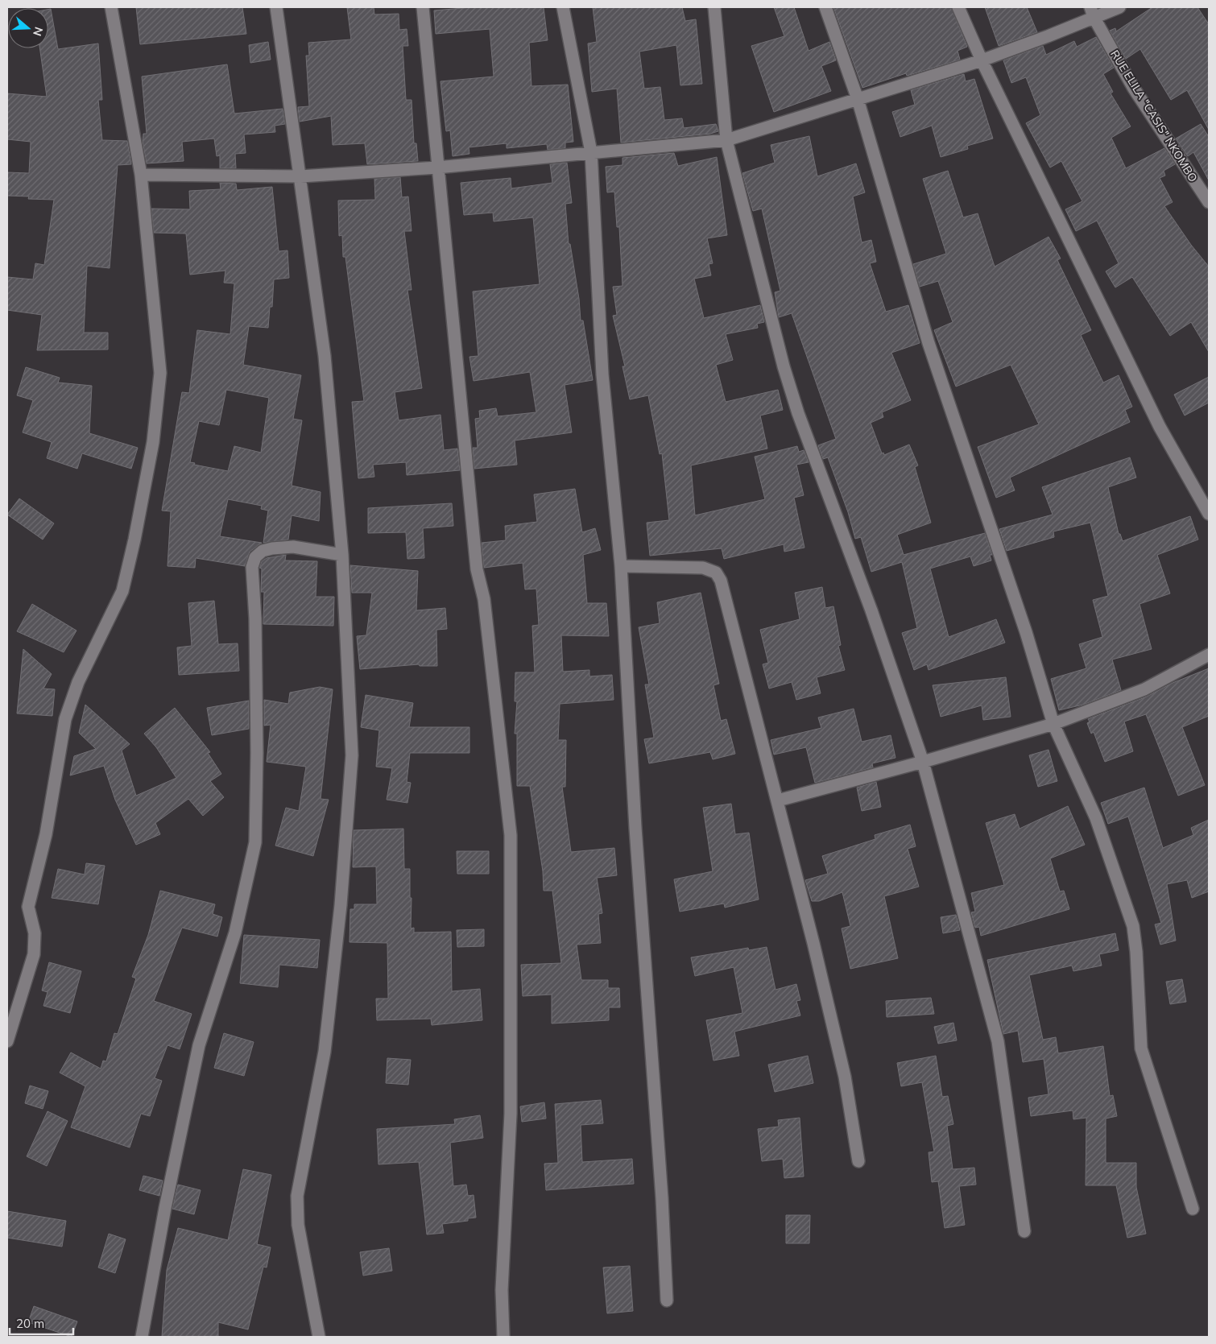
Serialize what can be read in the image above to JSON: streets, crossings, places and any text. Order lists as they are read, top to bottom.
{
  "streets": {
    "street": ["RUE ELILA \"CASIS\" NKOMBO"]
  },
  "scale_bar": "20 m",
  "north": "right"
}
